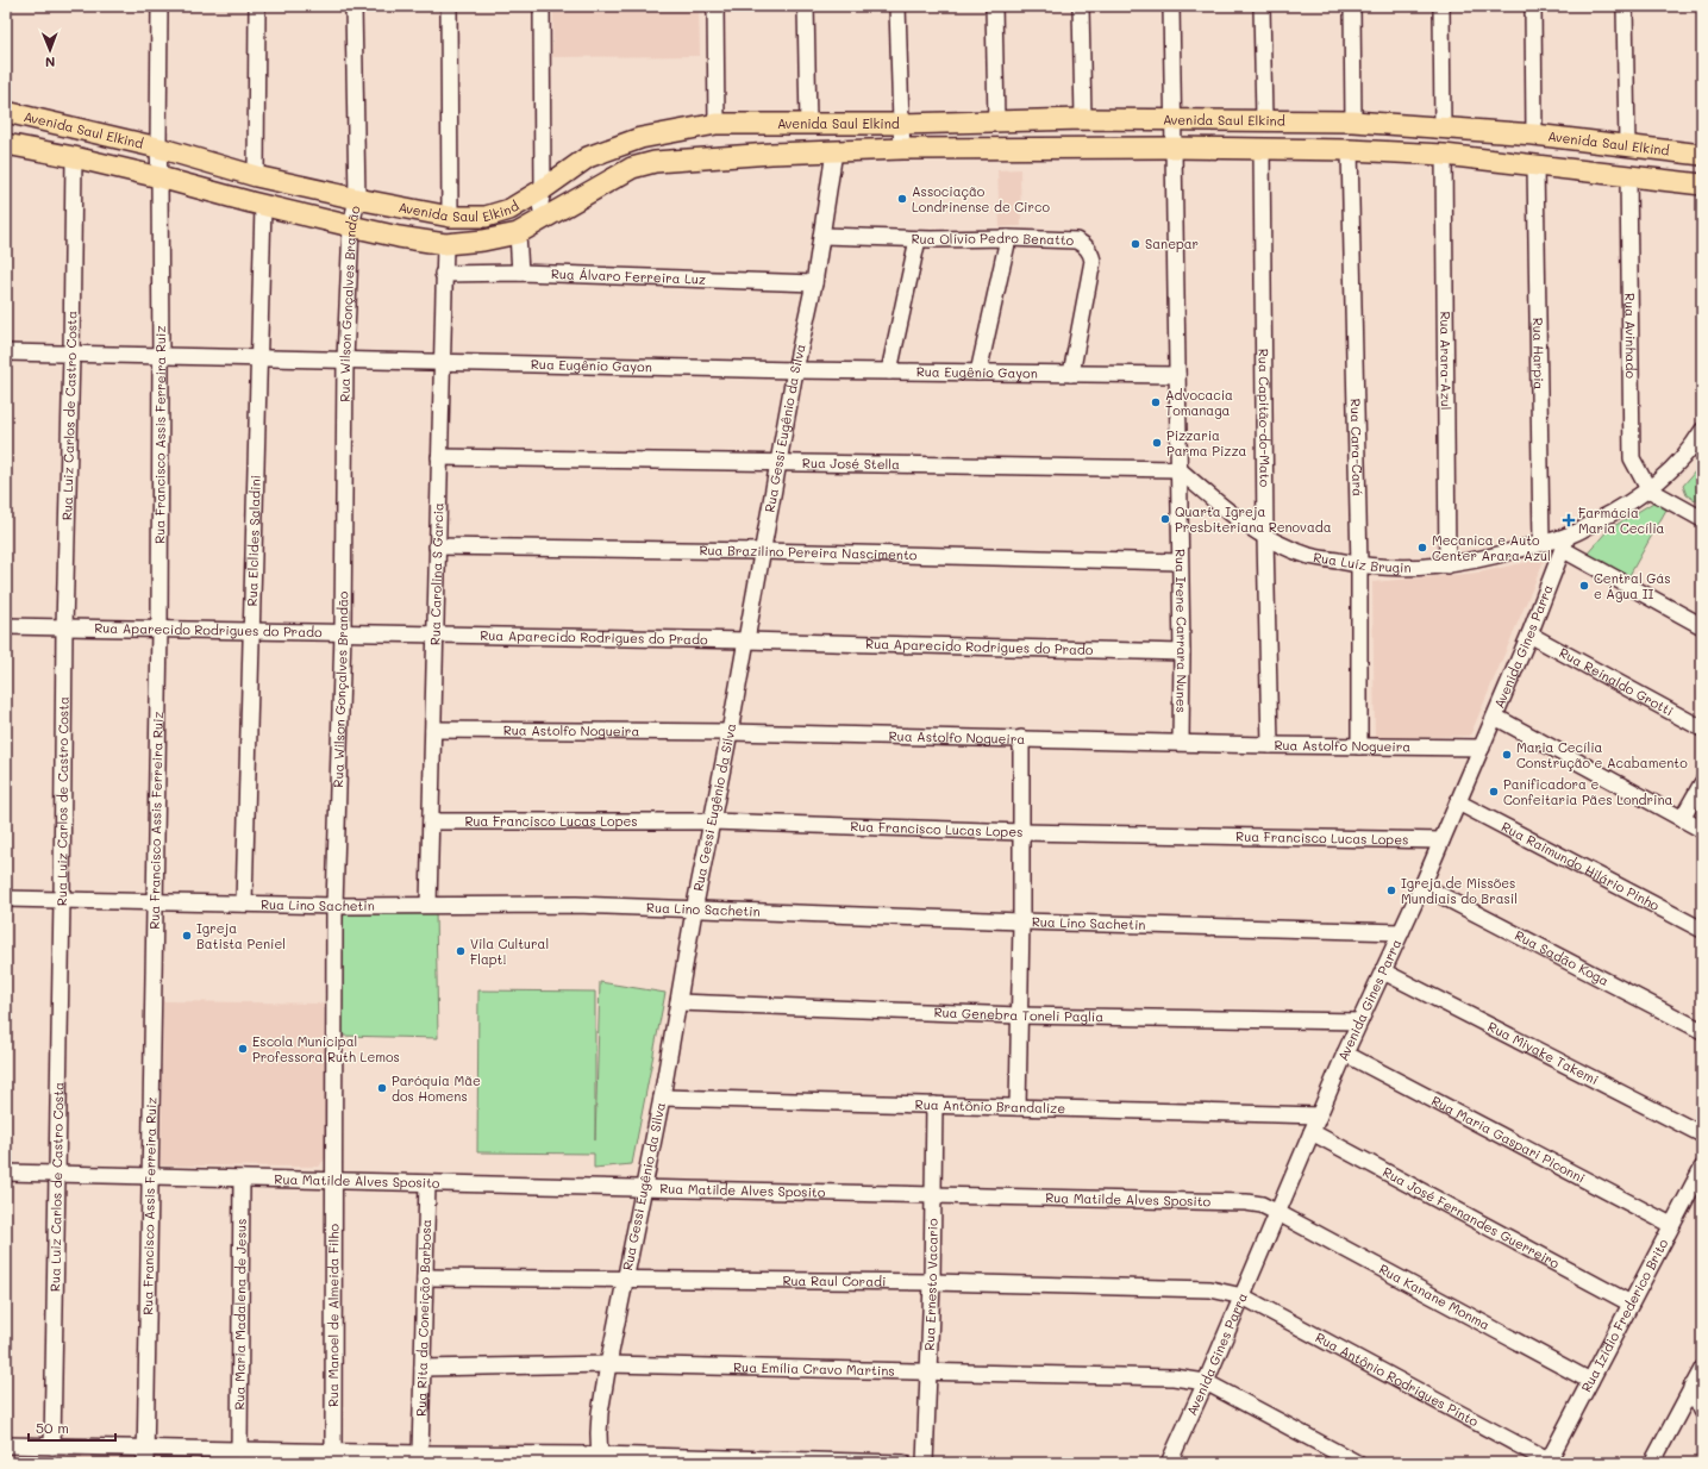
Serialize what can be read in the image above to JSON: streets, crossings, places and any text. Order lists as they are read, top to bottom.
{
  "streets": {
    "main road": ["Avenida Saul Elkind"],
    "street": [
      "Rua Olívio Pedro Benatto",
      "Rua Álvaro Ferreira Luz",
      "Rua Wilson Gonçalves Brandão",
      "Rua Avinhado",
      "Rua Harpia",
      "Rua Arara-Azul",
      "Rua Eugênio Gayon",
      "Rua Luiz Carlos de Castro Costa",
      "Rua Capitão-do-Mato",
      "Rua Gessi Eugênio da Silva",
      "Rua Francisco Assis Ferreira Ruiz",
      "Rua Cara-Cará",
      "Rua José Stella",
      "Rua Elclides Saladini",
      "Rua Brazilino Pereira Nascimento",
      "Rua Luíz Brugin",
      "Rua Carolina S Garcia",
      "Rua Aparecido Rodrigues do Prado",
      "Rua Irene Carrara Nunes",
      "Avenida Gines Parra",
      "Rua Reinaldo Grotti",
      "Rua Astolfo Nogueira",
      "Rua Francisco Lucas Lopes",
      "Rua Raimundo Hilário Pinho",
      "Rua Lino Sachetin",
      "Rua Sadão Koga",
      "Rua Genebra Toneli Paglia",
      "Rua Miyake Takemi",
      "Rua Antônio Brandalize",
      "Rua Maria Gaspari Piconni",
      "Rua Matilde Alves Sposito",
      "Rua José Fernandes Guerreiro",
      "Rua Raul Coradi",
      "Rua Ernesto Vacario",
      "Rua Kanane Monma",
      "Rua Maria Madalena de Jesus",
      "Rua Manoel de Almeida Filho",
      "Rua Izidio Frederico Brito",
      "Rua Rita da Coneição Barbosa",
      "Rua Emília Cravo Martins",
      "Rua Antônio Rodrigues Pinto"
    ]
  },
  "crossings": [
    ["Avenida Saul Elkind", "Rua Wilson Gonçalves Brandão"],
    ["Avenida Saul Elkind", "Rua Avinhado"],
    ["Avenida Saul Elkind", "Rua Harpia"],
    ["Avenida Saul Elkind", "Rua Arara-Azul"],
    ["Avenida Saul Elkind", "Rua Luiz Carlos de Castro Costa"],
    ["Avenida Saul Elkind", "Rua Capitão-do-Mato"],
    ["Avenida Saul Elkind", "Rua Gessi Eugênio da Silva"],
    ["Avenida Saul Elkind", "Rua Francisco Assis Ferreira Ruiz"],
    ["Avenida Saul Elkind", "Rua Cara-Cará"],
    ["Avenida Saul Elkind", "Rua Elclides Saladini"],
    ["Avenida Saul Elkind", "Rua Carolina S Garcia"],
    ["Avenida Saul Elkind", "Rua Irene Carrara Nunes"],
    ["Rua Olívio Pedro Benatto", "Rua Eugênio Gayon"],
    ["Rua Olívio Pedro Benatto", "Rua Gessi Eugênio da Silva"],
    ["Rua Álvaro Ferreira Luz", "Rua Gessi Eugênio da Silva"],
    ["Rua Álvaro Ferreira Luz", "Rua Carolina S Garcia"],
    ["Rua Wilson Gonçalves Brandão", "Rua Eugênio Gayon"],
    ["Rua Wilson Gonçalves Brandão", "Rua Aparecido Rodrigues do Prado"],
    ["Rua Wilson Gonçalves Brandão", "Rua Lino Sachetin"],
    ["Rua Wilson Gonçalves Brandão", "Rua Matilde Alves Sposito"],
    ["Rua Wilson Gonçalves Brandão", "Rua Manoel de Almeida Filho"],
    ["Rua Avinhado", "Rua Luíz Brugin"],
    ["Rua Harpia", "Rua Luíz Brugin"],
    ["Rua Arara-Azul", "Rua Luíz Brugin"],
    ["Rua Eugênio Gayon", "Rua Luiz Carlos de Castro Costa"],
    ["Rua Eugênio Gayon", "Rua Gessi Eugênio da Silva"],
    ["Rua Eugênio Gayon", "Rua Francisco Assis Ferreira Ruiz"],
    ["Rua Eugênio Gayon", "Rua Elclides Saladini"],
    ["Rua Eugênio Gayon", "Rua Carolina S Garcia"],
    ["Rua Eugênio Gayon", "Rua Irene Carrara Nunes"],
    ["Rua Luiz Carlos de Castro Costa", "Rua Aparecido Rodrigues do Prado"],
    ["Rua Luiz Carlos de Castro Costa", "Rua Lino Sachetin"],
    ["Rua Luiz Carlos de Castro Costa", "Rua Matilde Alves Sposito"],
    ["Rua Capitão-do-Mato", "Rua Luíz Brugin"],
    ["Rua Capitão-do-Mato", "Rua Astolfo Nogueira"],
    ["Rua Gessi Eugênio da Silva", "Rua José Stella"],
    ["Rua Gessi Eugênio da Silva", "Rua Brazilino Pereira Nascimento"],
    ["Rua Gessi Eugênio da Silva", "Rua Aparecido Rodrigues do Prado"],
    ["Rua Gessi Eugênio da Silva", "Rua Astolfo Nogueira"],
    ["Rua Gessi Eugênio da Silva", "Rua Francisco Lucas Lopes"],
    ["Rua Gessi Eugênio da Silva", "Rua Lino Sachetin"],
    ["Rua Gessi Eugênio da Silva", "Rua Genebra Toneli Paglia"],
    ["Rua Gessi Eugênio da Silva", "Rua Antônio Brandalize"],
    ["Rua Gessi Eugênio da Silva", "Rua Matilde Alves Sposito"],
    ["Rua Gessi Eugênio da Silva", "Rua Raul Coradi"],
    ["Rua Gessi Eugênio da Silva", "Rua Emília Cravo Martins"],
    ["Rua Francisco Assis Ferreira Ruiz", "Rua Aparecido Rodrigues do Prado"],
    ["Rua Francisco Assis Ferreira Ruiz", "Rua Lino Sachetin"],
    ["Rua Francisco Assis Ferreira Ruiz", "Rua Matilde Alves Sposito"],
    ["Rua Cara-Cará", "Rua Luíz Brugin"],
    ["Rua Cara-Cará", "Rua Astolfo Nogueira"],
    ["Rua José Stella", "Rua Luíz Brugin"],
    ["Rua José Stella", "Rua Carolina S Garcia"],
    ["Rua José Stella", "Rua Irene Carrara Nunes"],
    ["Rua Elclides Saladini", "Rua Aparecido Rodrigues do Prado"],
    ["Rua Elclides Saladini", "Rua Lino Sachetin"],
    ["Rua Brazilino Pereira Nascimento", "Rua Carolina S Garcia"],
    ["Rua Brazilino Pereira Nascimento", "Rua Irene Carrara Nunes"],
    ["Rua Luíz Brugin", "Rua Irene Carrara Nunes"],
    ["Rua Luíz Brugin", "Avenida Gines Parra"],
    ["Rua Carolina S Garcia", "Rua Aparecido Rodrigues do Prado"],
    ["Rua Carolina S Garcia", "Rua Astolfo Nogueira"],
    ["Rua Carolina S Garcia", "Rua Francisco Lucas Lopes"],
    ["Rua Carolina S Garcia", "Rua Lino Sachetin"],
    ["Rua Aparecido Rodrigues do Prado", "Rua Irene Carrara Nunes"],
    ["Rua Irene Carrara Nunes", "Rua Astolfo Nogueira"],
    ["Avenida Gines Parra", "Rua Reinaldo Grotti"],
    ["Avenida Gines Parra", "Rua Astolfo Nogueira"],
    ["Avenida Gines Parra", "Rua Francisco Lucas Lopes"],
    ["Avenida Gines Parra", "Rua Raimundo Hilário Pinho"],
    ["Avenida Gines Parra", "Rua Lino Sachetin"],
    ["Avenida Gines Parra", "Rua Sadão Koga"],
    ["Avenida Gines Parra", "Rua Genebra Toneli Paglia"],
    ["Avenida Gines Parra", "Rua Miyake Takemi"],
    ["Avenida Gines Parra", "Rua Antônio Brandalize"],
    ["Avenida Gines Parra", "Rua Maria Gaspari Piconni"],
    ["Avenida Gines Parra", "Rua Matilde Alves Sposito"],
    ["Avenida Gines Parra", "Rua José Fernandes Guerreiro"],
    ["Avenida Gines Parra", "Rua Raul Coradi"],
    ["Avenida Gines Parra", "Rua Kanane Monma"],
    ["Avenida Gines Parra", "Rua Emília Cravo Martins"],
    ["Avenida Gines Parra", "Rua Antônio Rodrigues Pinto"],
    ["Rua Antônio Brandalize", "Rua Ernesto Vacario"],
    ["Rua Maria Gaspari Piconni", "Rua Izidio Frederico Brito"],
    ["Rua Matilde Alves Sposito", "Rua Ernesto Vacario"],
    ["Rua Matilde Alves Sposito", "Rua Kanane Monma"],
    ["Rua Matilde Alves Sposito", "Rua Maria Madalena de Jesus"],
    ["Rua Matilde Alves Sposito", "Rua Manoel de Almeida Filho"],
    ["Rua Matilde Alves Sposito", "Rua Rita da Coneição Barbosa"],
    ["Rua José Fernandes Guerreiro", "Rua Izidio Frederico Brito"],
    ["Rua Raul Coradi", "Rua Ernesto Vacario"],
    ["Rua Raul Coradi", "Rua Rita da Coneição Barbosa"],
    ["Rua Raul Coradi", "Rua Antônio Rodrigues Pinto"],
    ["Rua Ernesto Vacario", "Rua Emília Cravo Martins"],
    ["Rua Kanane Monma", "Rua Izidio Frederico Brito"],
    ["Rua Izidio Frederico Brito", "Rua Antônio Rodrigues Pinto"],
    ["Rua Rita da Coneição Barbosa", "Rua Emília Cravo Martins"]
  ],
  "places": {
    "other": [
      "Associação Londrinense de Circo",
      "Sanepar",
      "Advocacia Tomanaga",
      "Pizzaria Parma Pizza",
      "Quarta Igreja Presbiteriana Renovada",
      "Mecanica e Auto Center Arara Azul",
      "Central Gás e Água II",
      "Maria Cecília Construção e Acabamento",
      "Panificadora e Confeitaria Pães Londrina",
      "Igreja de Missões Mundiais do Brasil",
      "Igreja Batista Peniel",
      "Vila Cultural Flapt!",
      "Escola Municipal Professora Ruth Lemos",
      "Paróquia Mãe dos Homens"
    ],
    "health": ["Farmácia Maria Cecília"]
  },
  "scale_bar": "50 m",
  "north": "bottom"
}
